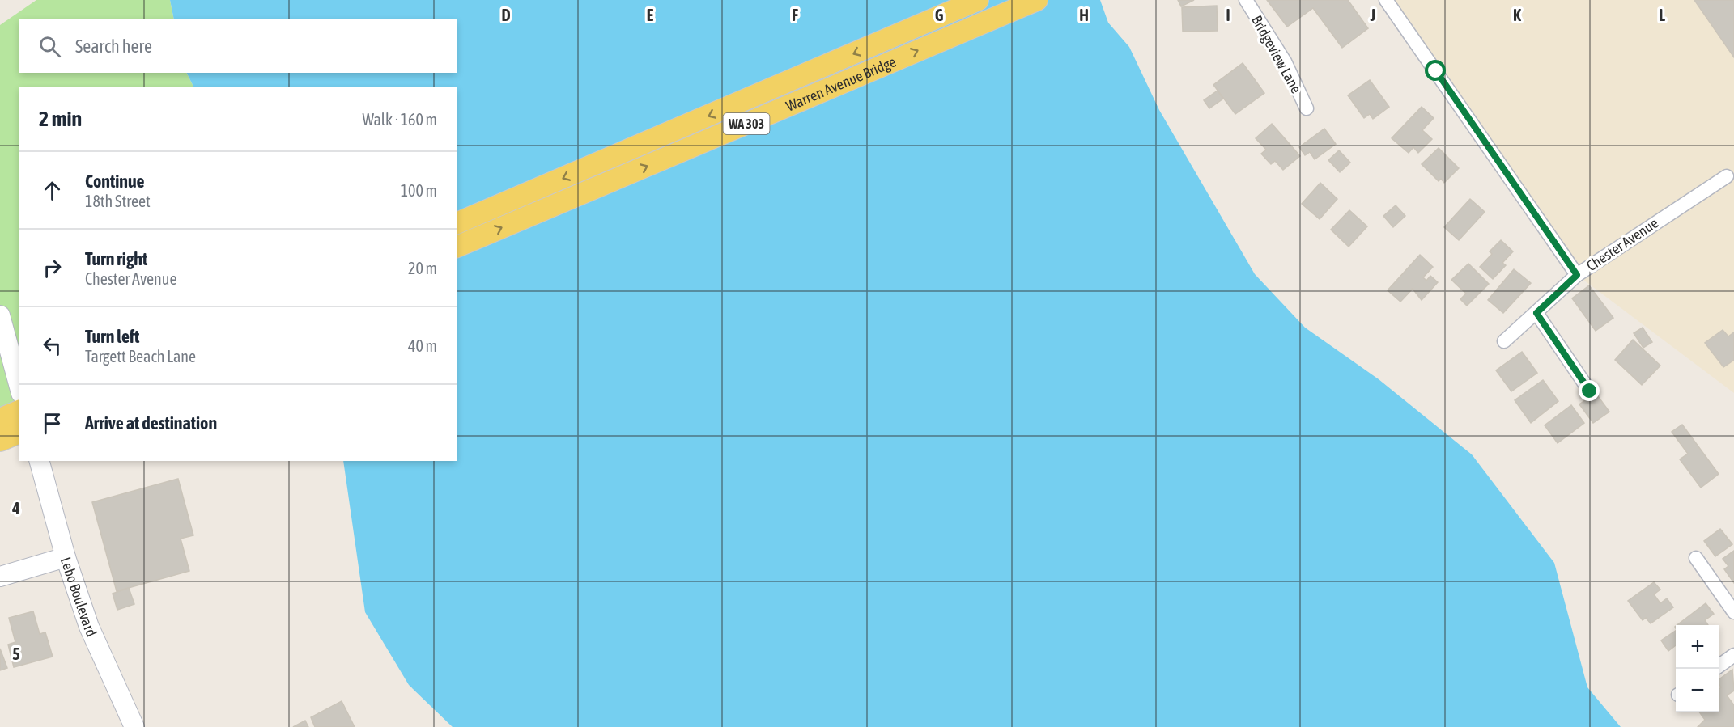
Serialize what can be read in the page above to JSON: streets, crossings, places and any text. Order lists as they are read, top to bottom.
{
  "streets": {
    "main road": ["Warren Avenue Bridge", "WA 303", "Lebo Boulevard"],
    "street": ["Bridgeview Lane", "Chester Avenue"]
  },
  "page": {
    "search": "Search here",
    "heading": ["2 min", "Walk · 160 m"],
    "list": [
      ["Continue", "18th Street", "100 m"],
      ["Turn right", "Chester Avenue", "20 m"],
      ["Turn left", "Targett Beach Lane", "40 m"],
      "Arrive at destination"
    ],
    "map_buttons": ["+", "−"]
  },
  "grid": {
    "columns": [
      "D",
      "E",
      "F",
      "G",
      "H",
      "I",
      "J",
      "K",
      "L"
    ],
    "rows": ["4", "5"]
  }
}
